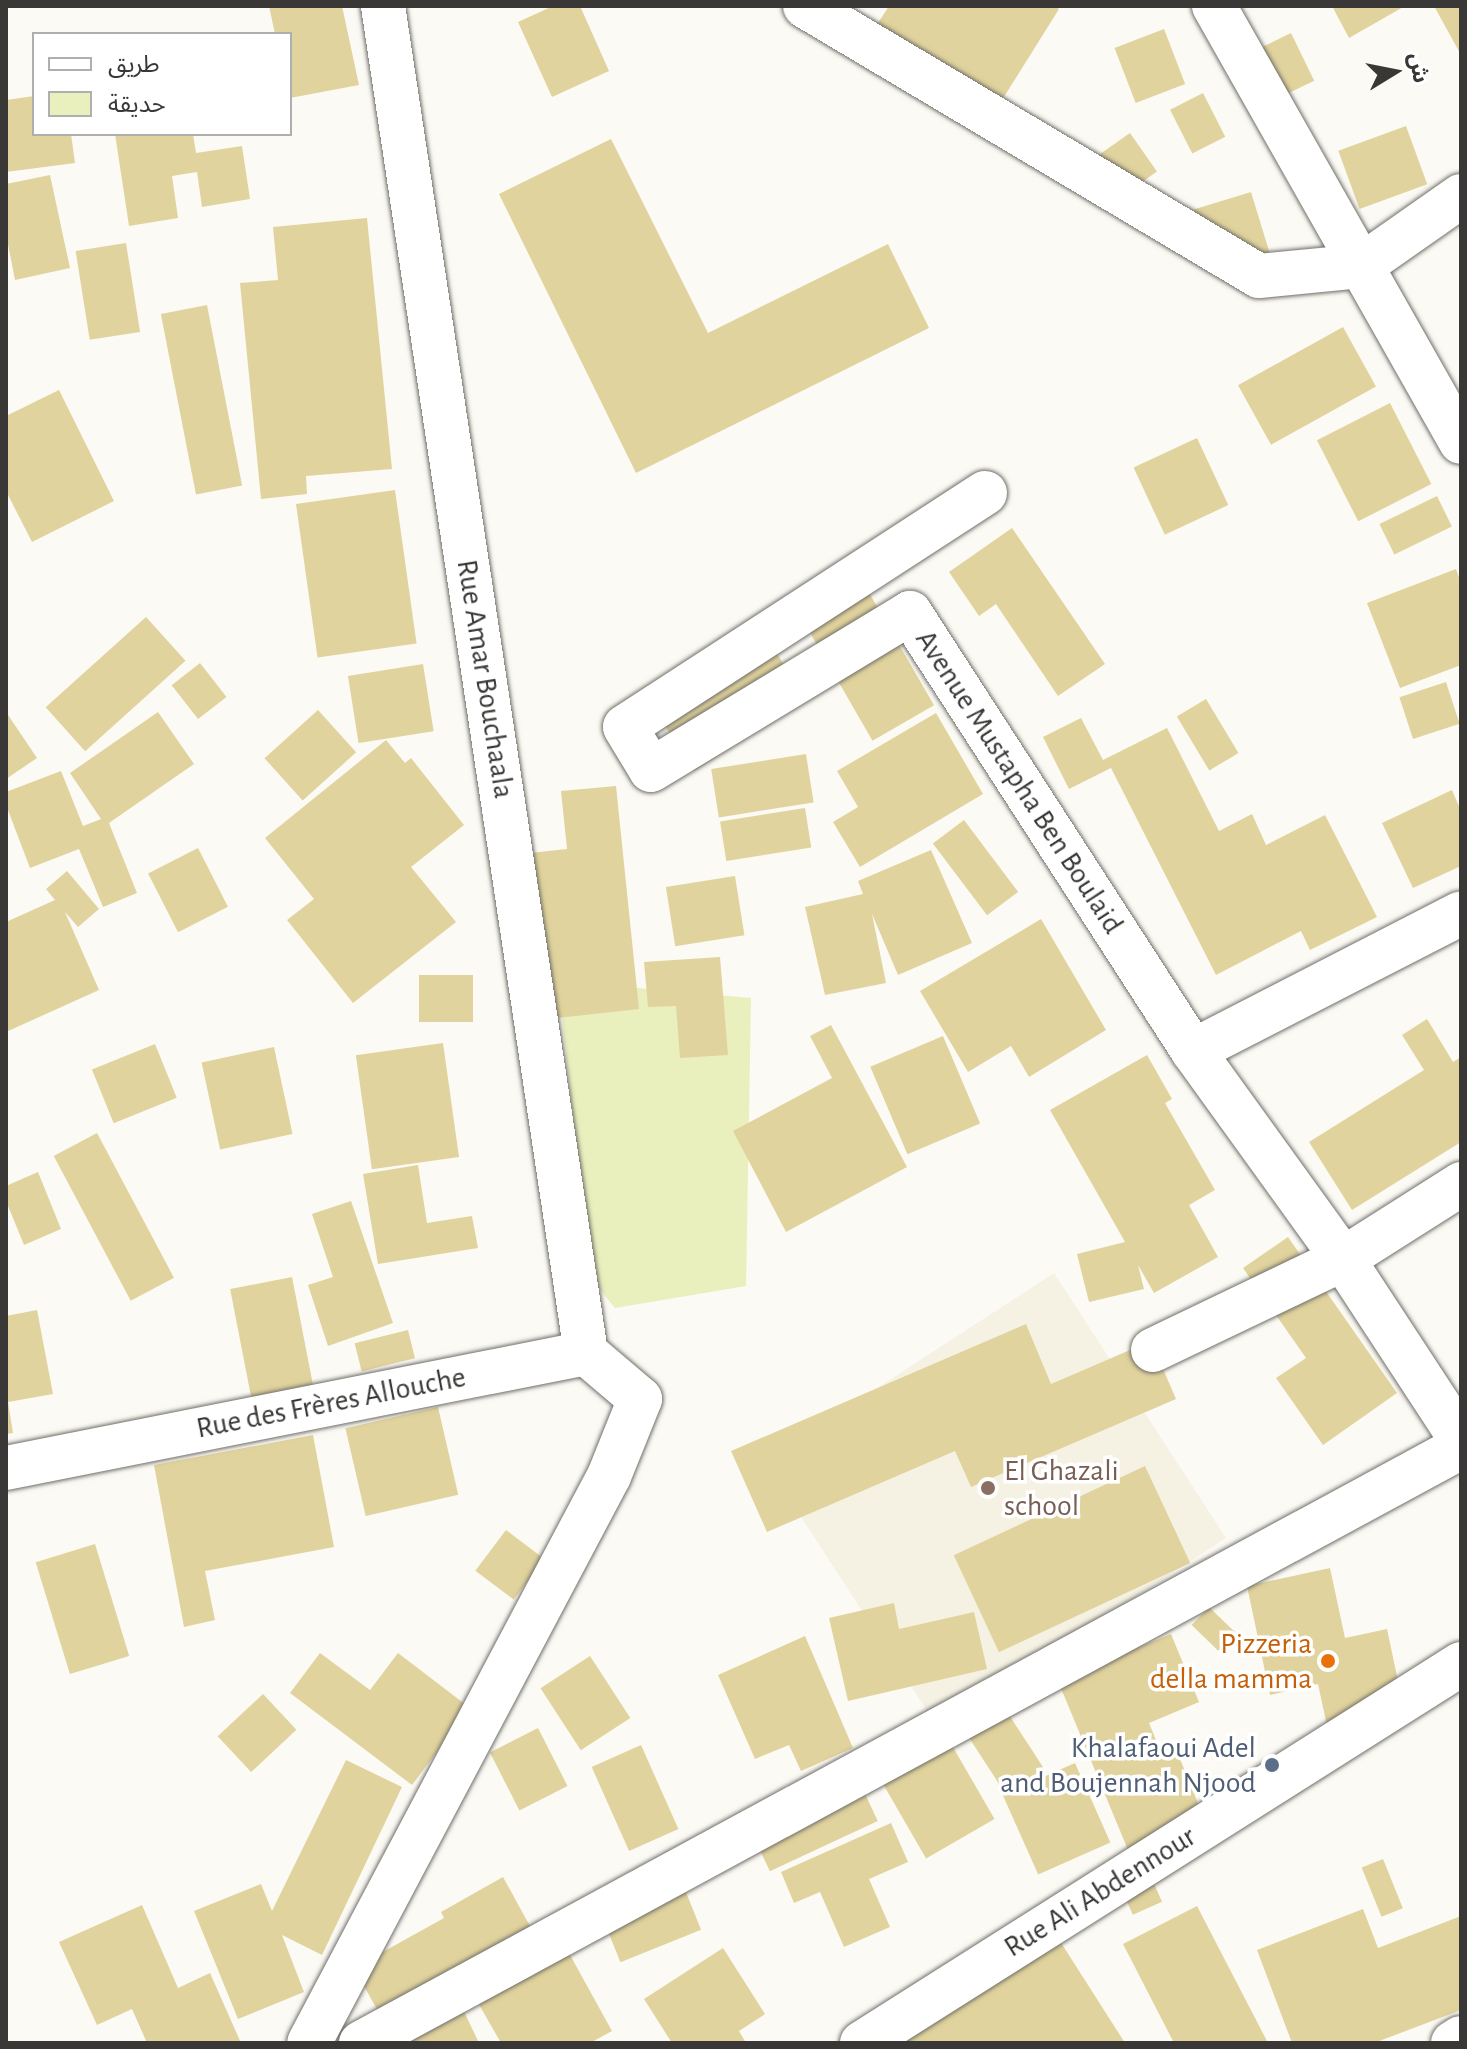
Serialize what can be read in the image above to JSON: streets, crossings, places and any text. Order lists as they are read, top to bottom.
{
  "streets": {
    "street": [
      "Rue Amar Bouchaala",
      "Avenue Mustapha Ben Boulaid",
      "Rue des Frères Allouche",
      "Rue Ali Abdennour"
    ]
  },
  "crossings": [
    ["Rue Amar Bouchaala", "Rue des Frères Allouche"]
  ],
  "places": ["El Ghazali school", "Pizzeria della mamma", "Khalafaoui Adel and Boujennah Njood"],
  "legend": ["طريق", "حديقة"],
  "north": "right"
}
